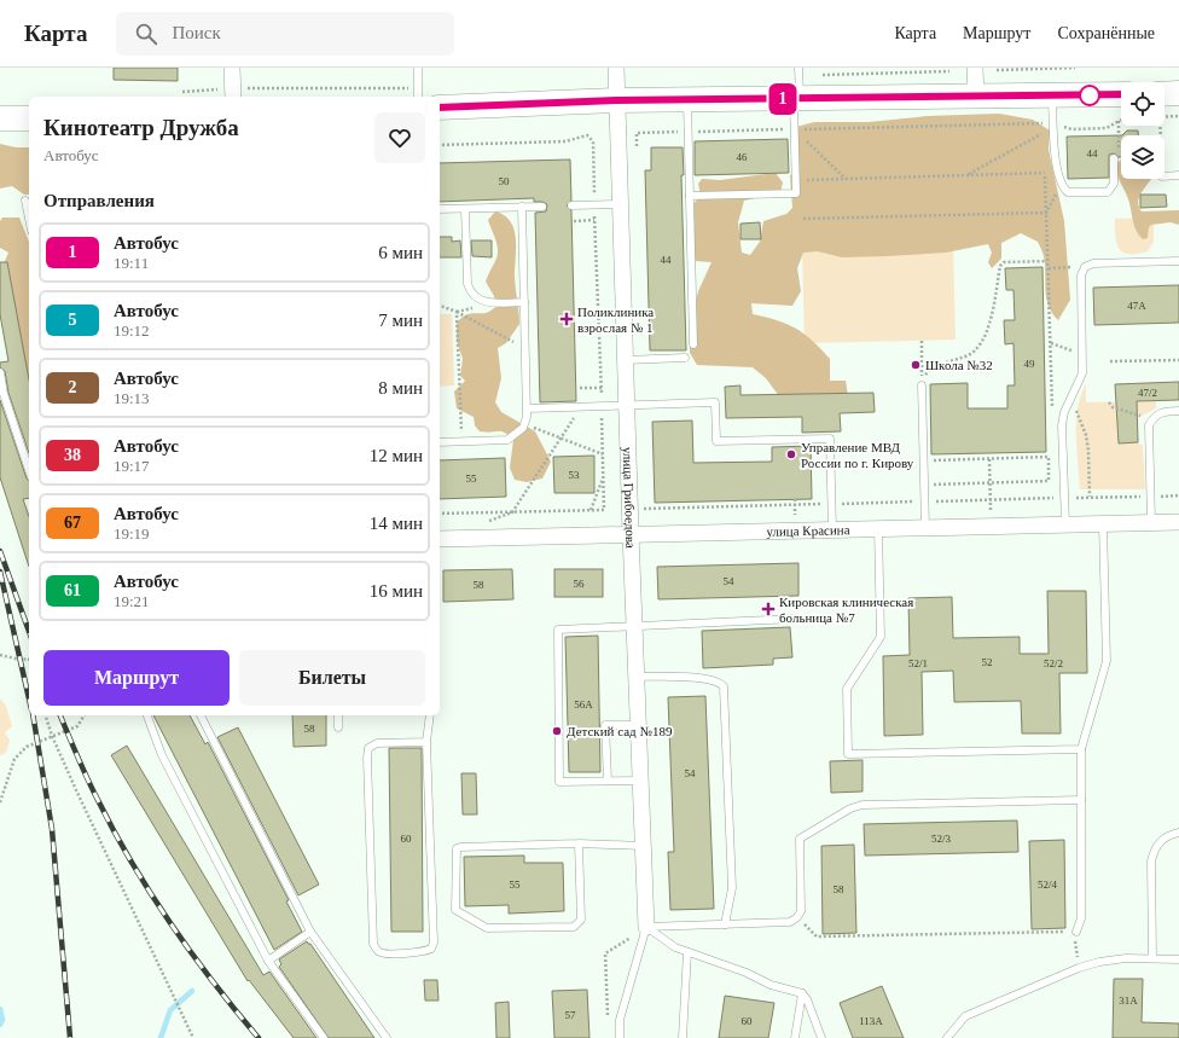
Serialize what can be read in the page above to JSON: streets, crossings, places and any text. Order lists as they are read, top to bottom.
{
  "streets": {
    "street": ["улица Грибоедова", "улица Красина"]
  },
  "crossings": [
    ["улица Грибоедова", "улица Красина"]
  ],
  "places": {
    "health": ["Поликлиника взрослая № 1", "Кировская клиническая больница №7"],
    "other": ["Школа №32", "Управление МВД России по г. Кирову", "Детский сад №189"]
  },
  "lines": ["bus line 1"],
  "house_numbers": [
    "44",
    "46",
    "50",
    "44",
    "47А",
    "49",
    "47/2",
    "53",
    "55",
    "54",
    "56",
    "58",
    "52",
    "52/1",
    "52/2",
    "56А",
    "58",
    "54",
    "60",
    "52/3",
    "55",
    "52/4",
    "58",
    "31А",
    "57",
    "60",
    "113А"
  ],
  "page": {
    "header": "Карта",
    "search": "Поиск",
    "nav": ["Карта", "Маршрут", "Сохранённые"],
    "on_map": "1",
    "heading": [
      ["Кинотеатр Дружба", "Автобус"],
      "Отправления"
    ],
    "list": [
      {
        "mark": "1",
        "name": "Автобус",
        "note": "19:11",
        "value": "6 мин"
      },
      {
        "mark": "5",
        "name": "Автобус",
        "note": "19:12",
        "value": "7 мин"
      },
      {
        "mark": "2",
        "name": "Автобус",
        "note": "19:13",
        "value": "8 мин"
      },
      {
        "mark": "38",
        "name": "Автобус",
        "note": "19:17",
        "value": "12 мин"
      },
      {
        "mark": "67",
        "name": "Автобус",
        "note": "19:19",
        "value": "14 мин"
      },
      {
        "mark": "61",
        "name": "Автобус",
        "note": "19:21",
        "value": "16 мин"
      }
    ],
    "buttons": ["Маршрут", "Билеты"]
  }
}
